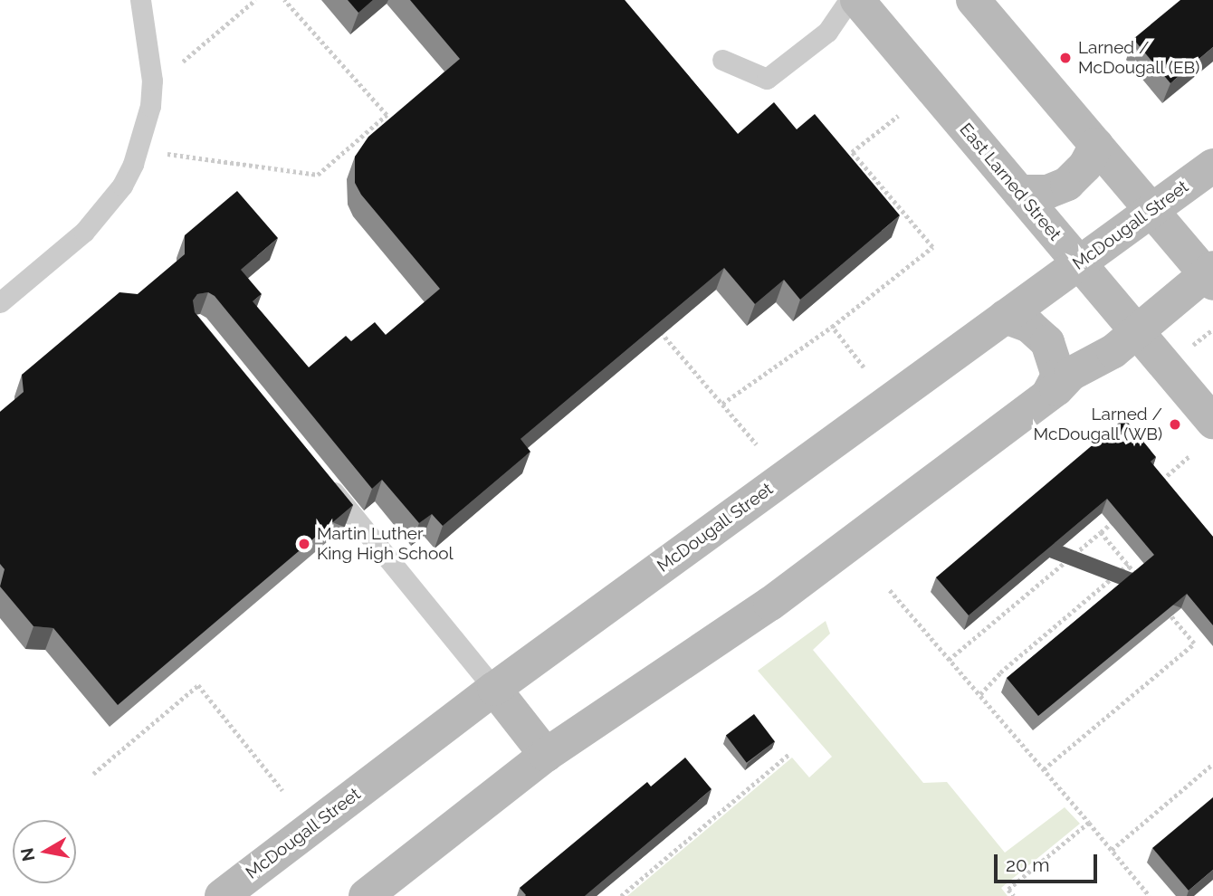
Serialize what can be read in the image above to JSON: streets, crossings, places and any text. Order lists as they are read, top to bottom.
{
  "streets": {
    "street": ["East Larned Street", "McDougall Street"]
  },
  "crossings": [
    ["East Larned Street", "McDougall Street"]
  ],
  "places": ["Larned / McDougall (EB)", "Larned / McDougall (WB)", "Martin Luther King High School"],
  "scale_bar": "20 m",
  "north": "left"
}
